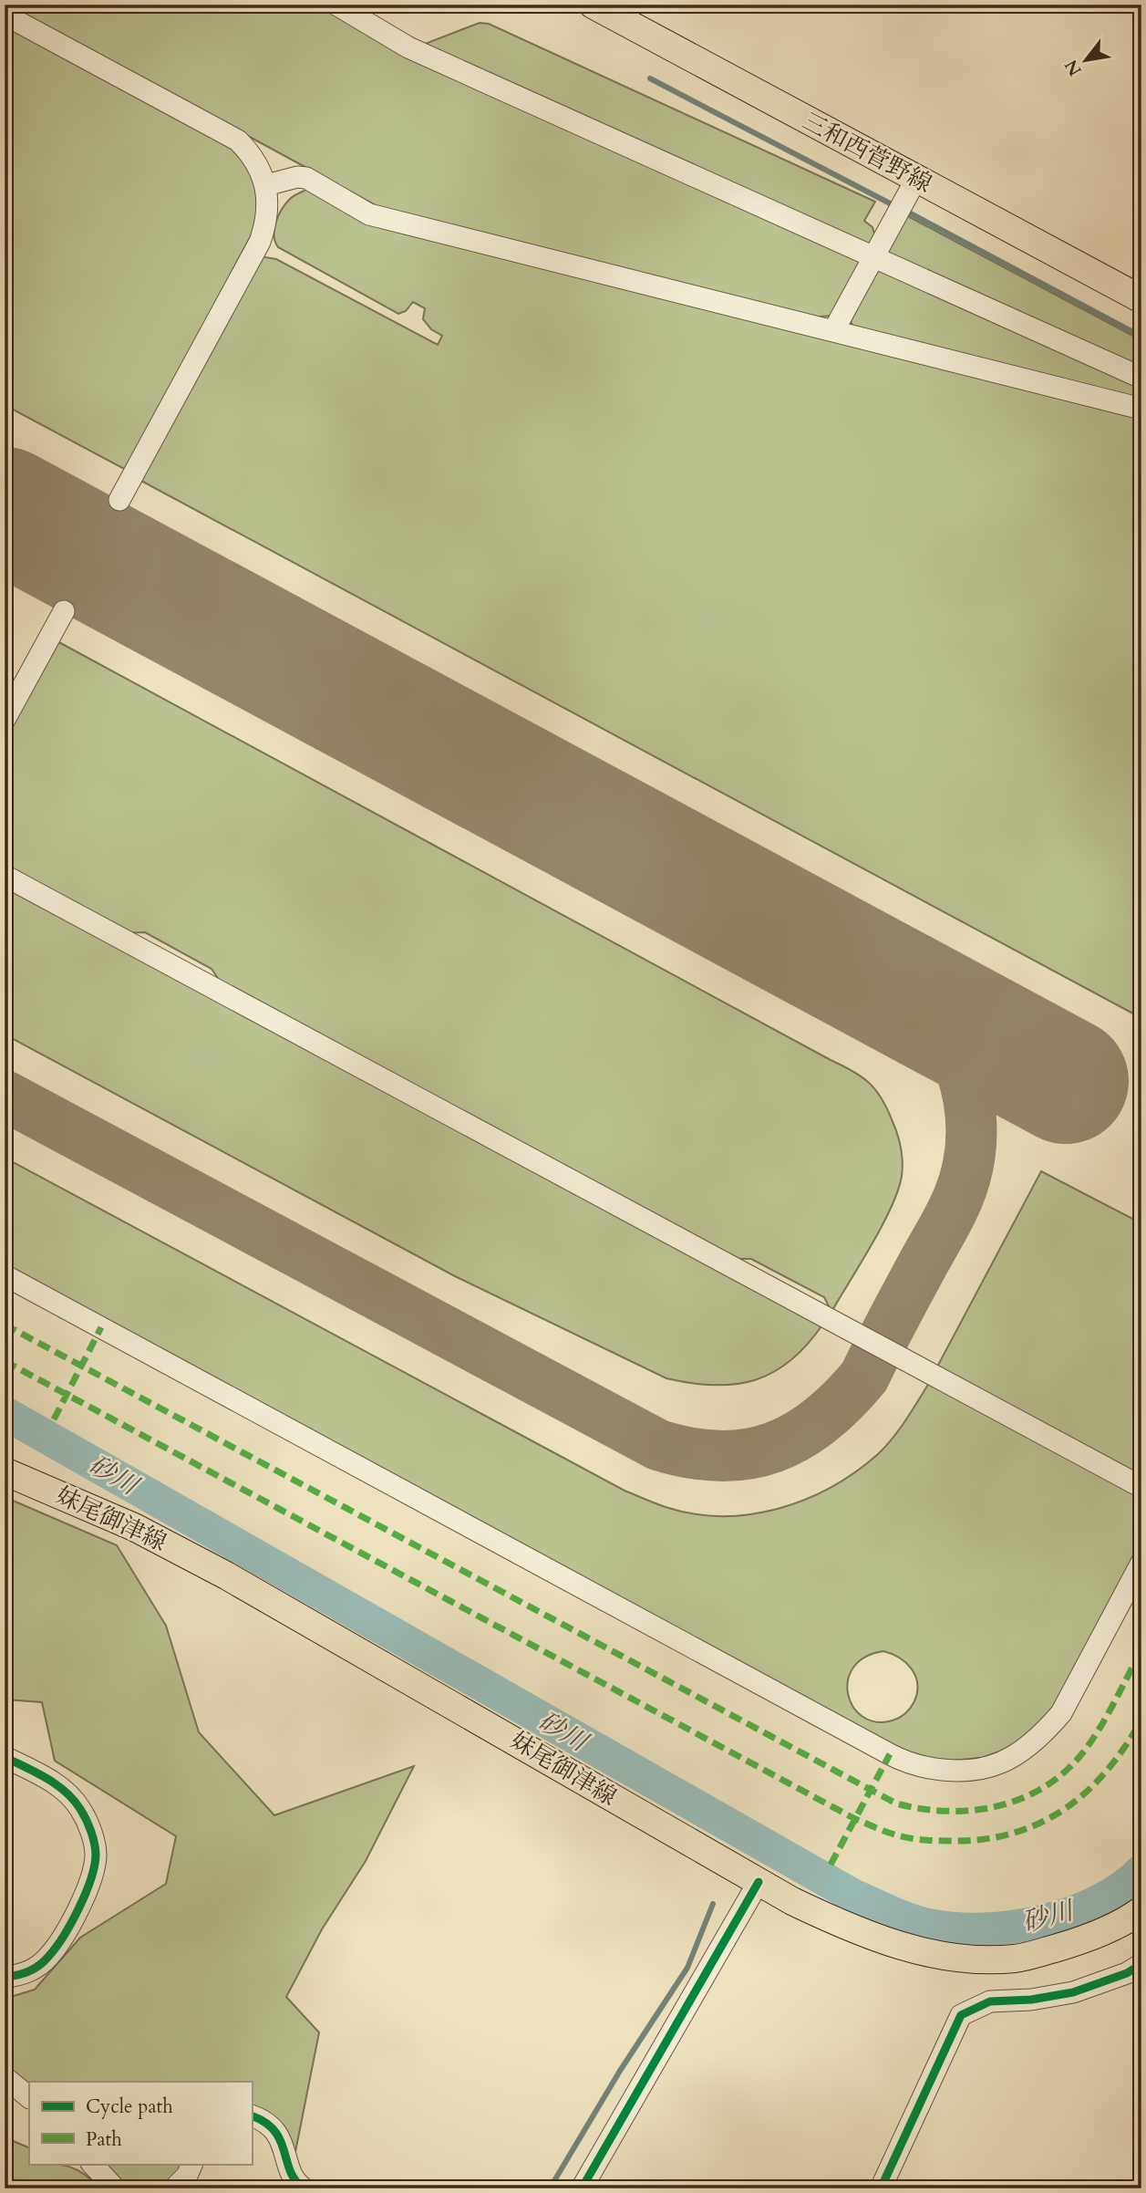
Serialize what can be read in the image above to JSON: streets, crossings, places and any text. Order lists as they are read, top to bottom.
{
  "streets": {
    "main road": ["三和西菅野線", "妹尾御津線"]
  },
  "water": ["砂川"],
  "legend": ["Cycle path", "Path"],
  "north": "bottom left"
}
